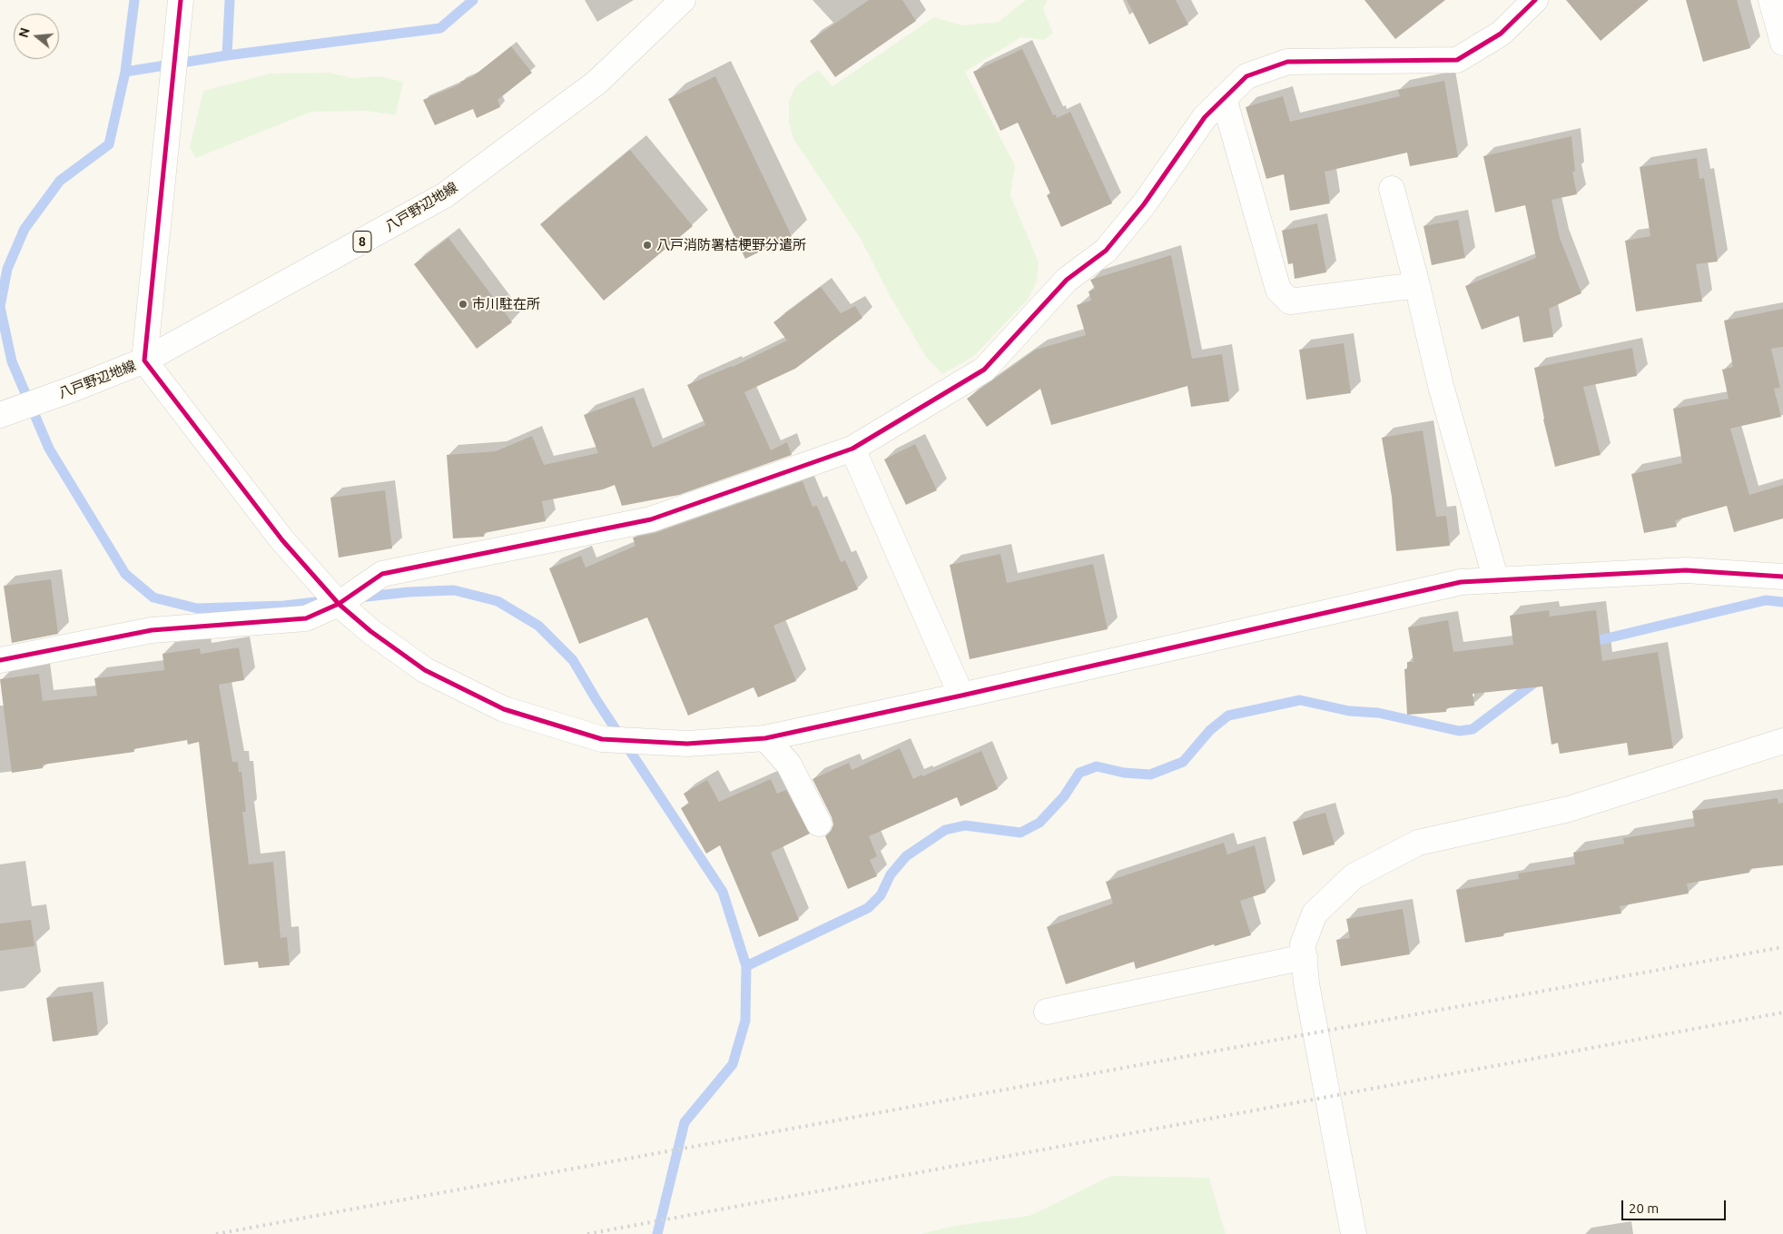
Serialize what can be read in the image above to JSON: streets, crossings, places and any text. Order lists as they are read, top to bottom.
{
  "streets": {
    "street": ["八戸野辺地線", "8"]
  },
  "places": ["八戸消防署桔梗野分遣所", "市川駐在所"],
  "scale_bar": "20 m",
  "north": "left"
}
